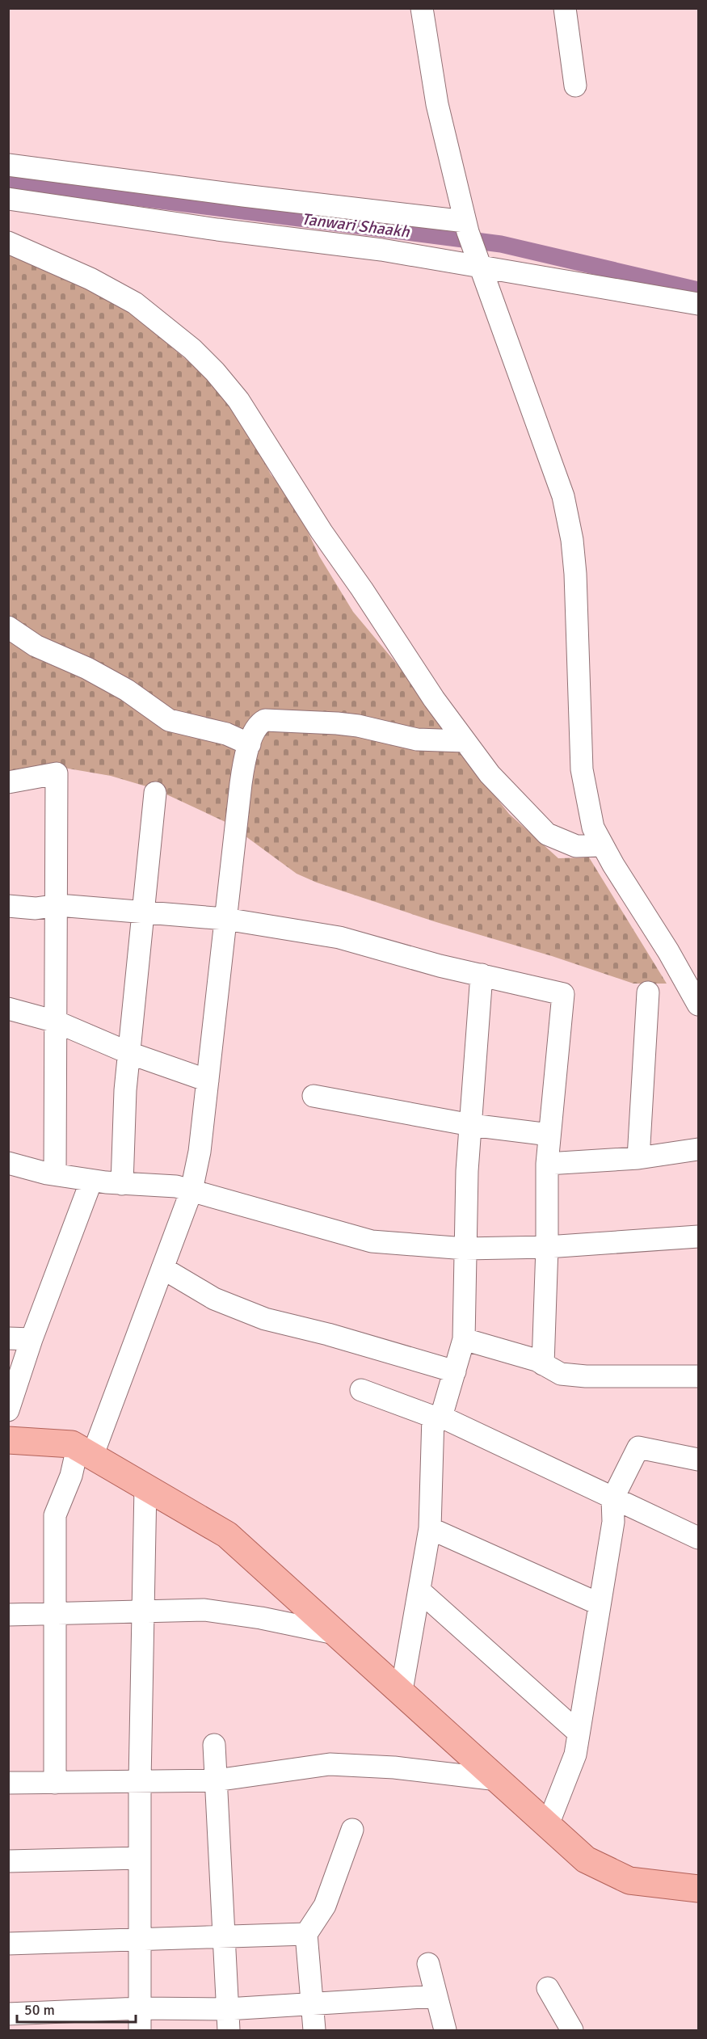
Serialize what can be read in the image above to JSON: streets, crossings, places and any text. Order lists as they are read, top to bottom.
{
  "water": ["Tanwari Shaakh"],
  "scale_bar": "50 m"
}
